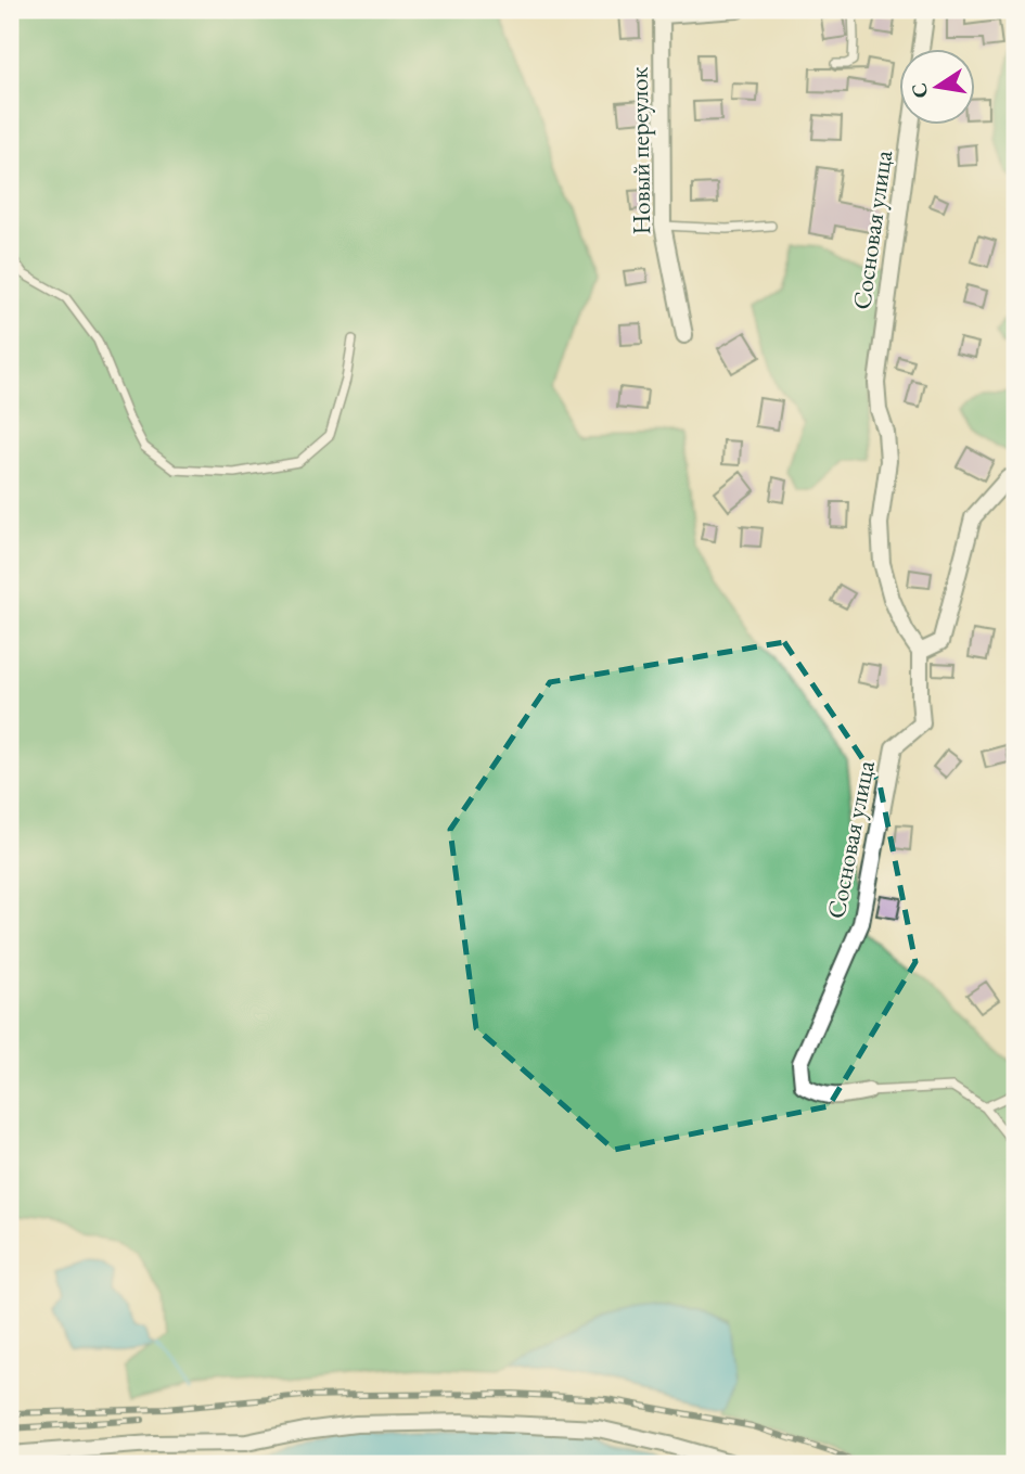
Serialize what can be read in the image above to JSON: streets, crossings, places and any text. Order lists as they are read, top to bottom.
{
  "streets": {
    "street": ["Новый переулок", "Сосновая улица"]
  },
  "north": "left"
}
